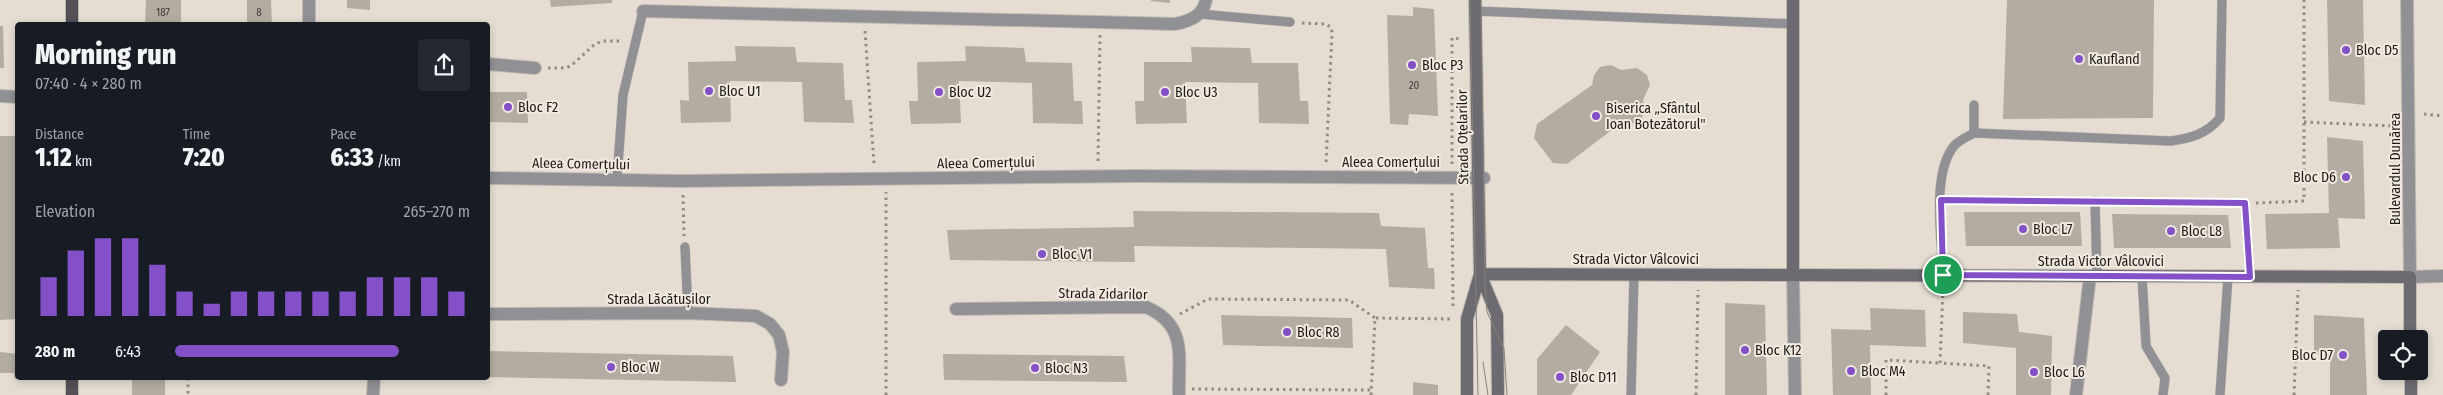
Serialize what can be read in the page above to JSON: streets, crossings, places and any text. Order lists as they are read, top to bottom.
{
  "streets": {
    "street": [
      "Strada Oțelarilor",
      "Aleea Comerțului",
      "Bulevardul Dunărea",
      "Strada Victor Vâlcovici",
      "Strada Zidarilor",
      "Strada Lăcătușilor"
    ]
  },
  "crossings": [
    ["Strada Oțelarilor", "Aleea Comerțului"],
    ["Strada Oțelarilor", "Strada Victor Vâlcovici"],
    ["Bulevardul Dunărea", "Strada Victor Vâlcovici"]
  ],
  "places": [
    "Bloc D5",
    "Kaufland",
    "Bloc P3",
    "Bloc U1",
    "Bloc U2",
    "Bloc U3",
    "Bloc F2",
    "Biserica „Sfântul Ioan Botezătorul\"",
    "Bloc D6",
    "Bloc L7",
    "Bloc L8",
    "Bloc V1",
    "Bloc R8",
    "Bloc K12",
    "Bloc D7",
    "Bloc W",
    "Bloc N3",
    "Bloc M4",
    "Bloc L6",
    "Bloc D11"
  ],
  "house_numbers": ["187", "8", "20"],
  "page": {
    "heading": ["Morning run", "07:40 · 4 × 280 m"],
    "stats": [
      ["Distance", "1.12 km"],
      ["Time", "7:20"],
      ["Pace", "6:33 /km"]
    ],
    "chart": ["Elevation", "265–270 m"],
    "list": [
      {
        "name": "280 m",
        "note": "6:43"
      }
    ]
  }
}
